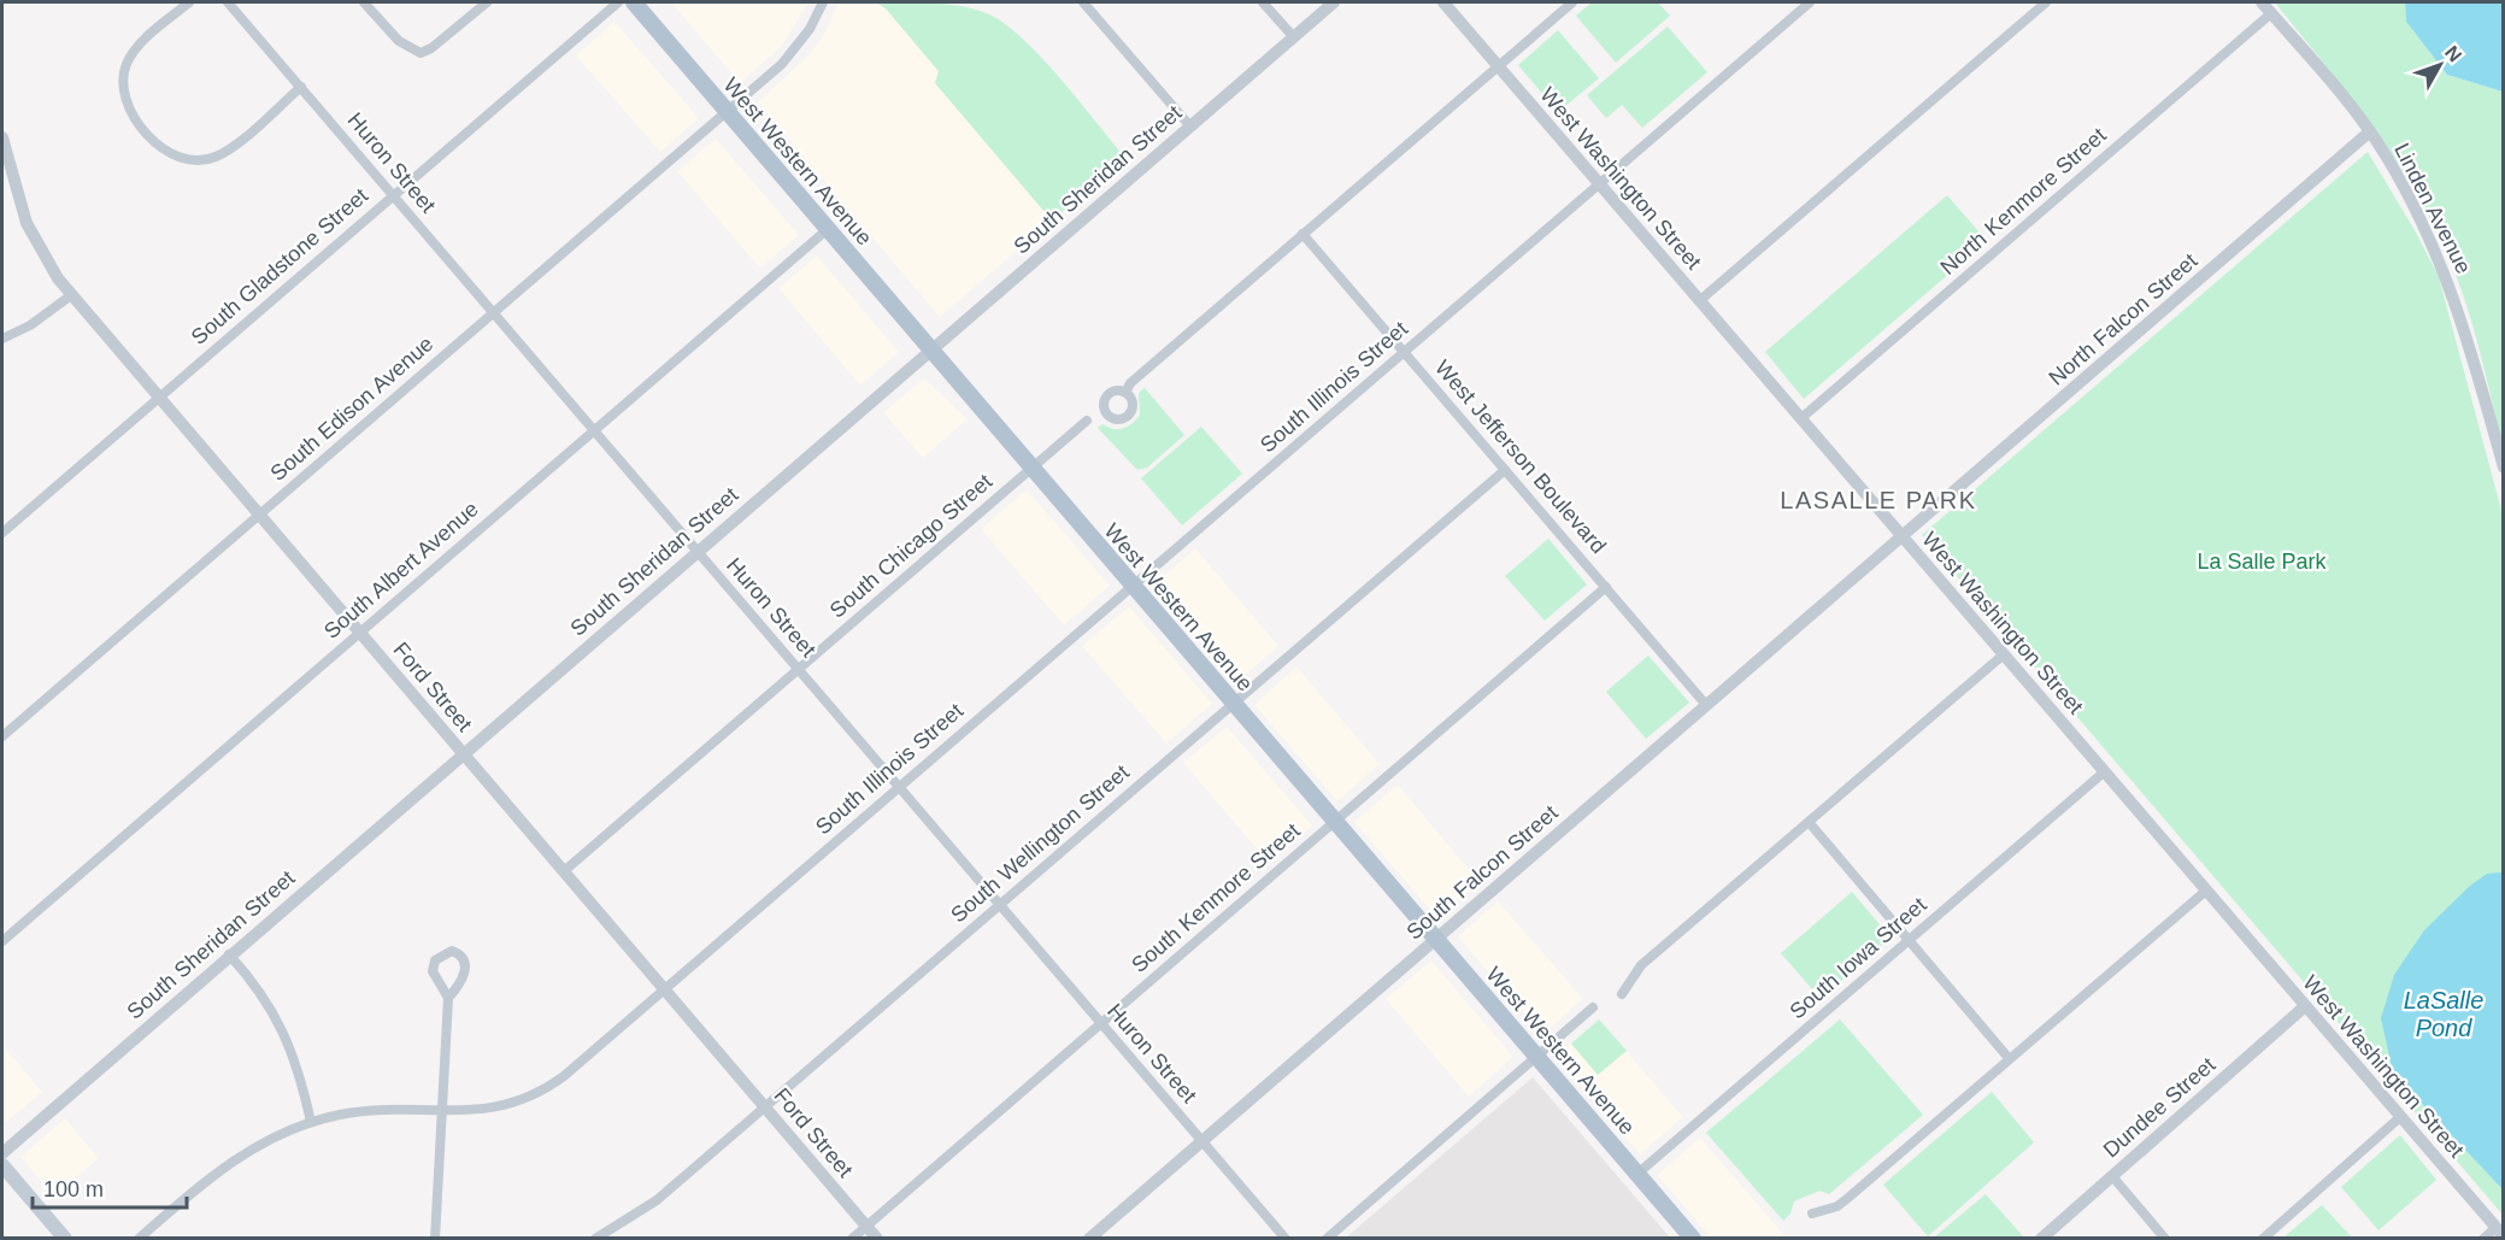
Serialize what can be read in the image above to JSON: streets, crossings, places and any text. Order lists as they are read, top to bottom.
{
  "streets": {
    "main road": ["West Western Avenue"],
    "street": [
      "Huron Street",
      "West Washington Street",
      "South Sheridan Street",
      "North Kenmore Street",
      "Linden Avenue",
      "South Gladstone Street",
      "North Falcon Street",
      "South Illinois Street",
      "South Edison Avenue",
      "West Jefferson Boulevard",
      "South Chicago Street",
      "South Albert Avenue",
      "Ford Street",
      "South Wellington Street",
      "South Falcon Street",
      "South Kenmore Street",
      "South Iowa Street",
      "Dundee Street"
    ]
  },
  "crossings": [
    ["West Western Avenue", "South Sheridan Street"],
    ["West Western Avenue", "South Illinois Street"],
    ["West Western Avenue", "South Edison Avenue"],
    ["West Western Avenue", "South Chicago Street"],
    ["West Western Avenue", "South Albert Avenue"],
    ["West Western Avenue", "South Wellington Street"],
    ["West Western Avenue", "South Falcon Street"],
    ["West Western Avenue", "South Kenmore Street"],
    ["West Western Avenue", "South Iowa Street"],
    ["Huron Street", "South Sheridan Street"],
    ["Huron Street", "South Gladstone Street"],
    ["Huron Street", "South Illinois Street"],
    ["Huron Street", "South Edison Avenue"],
    ["Huron Street", "South Chicago Street"],
    ["Huron Street", "South Albert Avenue"],
    ["Huron Street", "South Wellington Street"],
    ["Huron Street", "South Falcon Street"],
    ["Huron Street", "South Kenmore Street"],
    ["West Washington Street", "North Kenmore Street"],
    ["West Washington Street", "North Falcon Street"],
    ["West Washington Street", "South Illinois Street"],
    ["West Washington Street", "South Falcon Street"],
    ["West Washington Street", "South Iowa Street"],
    ["West Washington Street", "Dundee Street"],
    ["South Sheridan Street", "Ford Street"],
    ["North Kenmore Street", "Linden Avenue"],
    ["Linden Avenue", "North Falcon Street"],
    ["South Gladstone Street", "Ford Street"],
    ["North Falcon Street", "South Falcon Street"],
    ["South Illinois Street", "West Jefferson Boulevard"],
    ["South Illinois Street", "Ford Street"],
    ["South Edison Avenue", "Ford Street"],
    ["West Jefferson Boulevard", "South Wellington Street"],
    ["West Jefferson Boulevard", "South Falcon Street"],
    ["West Jefferson Boulevard", "South Kenmore Street"],
    ["South Chicago Street", "Ford Street"],
    ["South Albert Avenue", "Ford Street"],
    ["Ford Street", "South Wellington Street"],
    ["Ford Street", "South Kenmore Street"]
  ],
  "districts": ["LASALLE PARK"],
  "water": ["LaSalle Pond"],
  "parks": ["La Salle Park"],
  "scale_bar": "100 m",
  "north": "top right"
}
